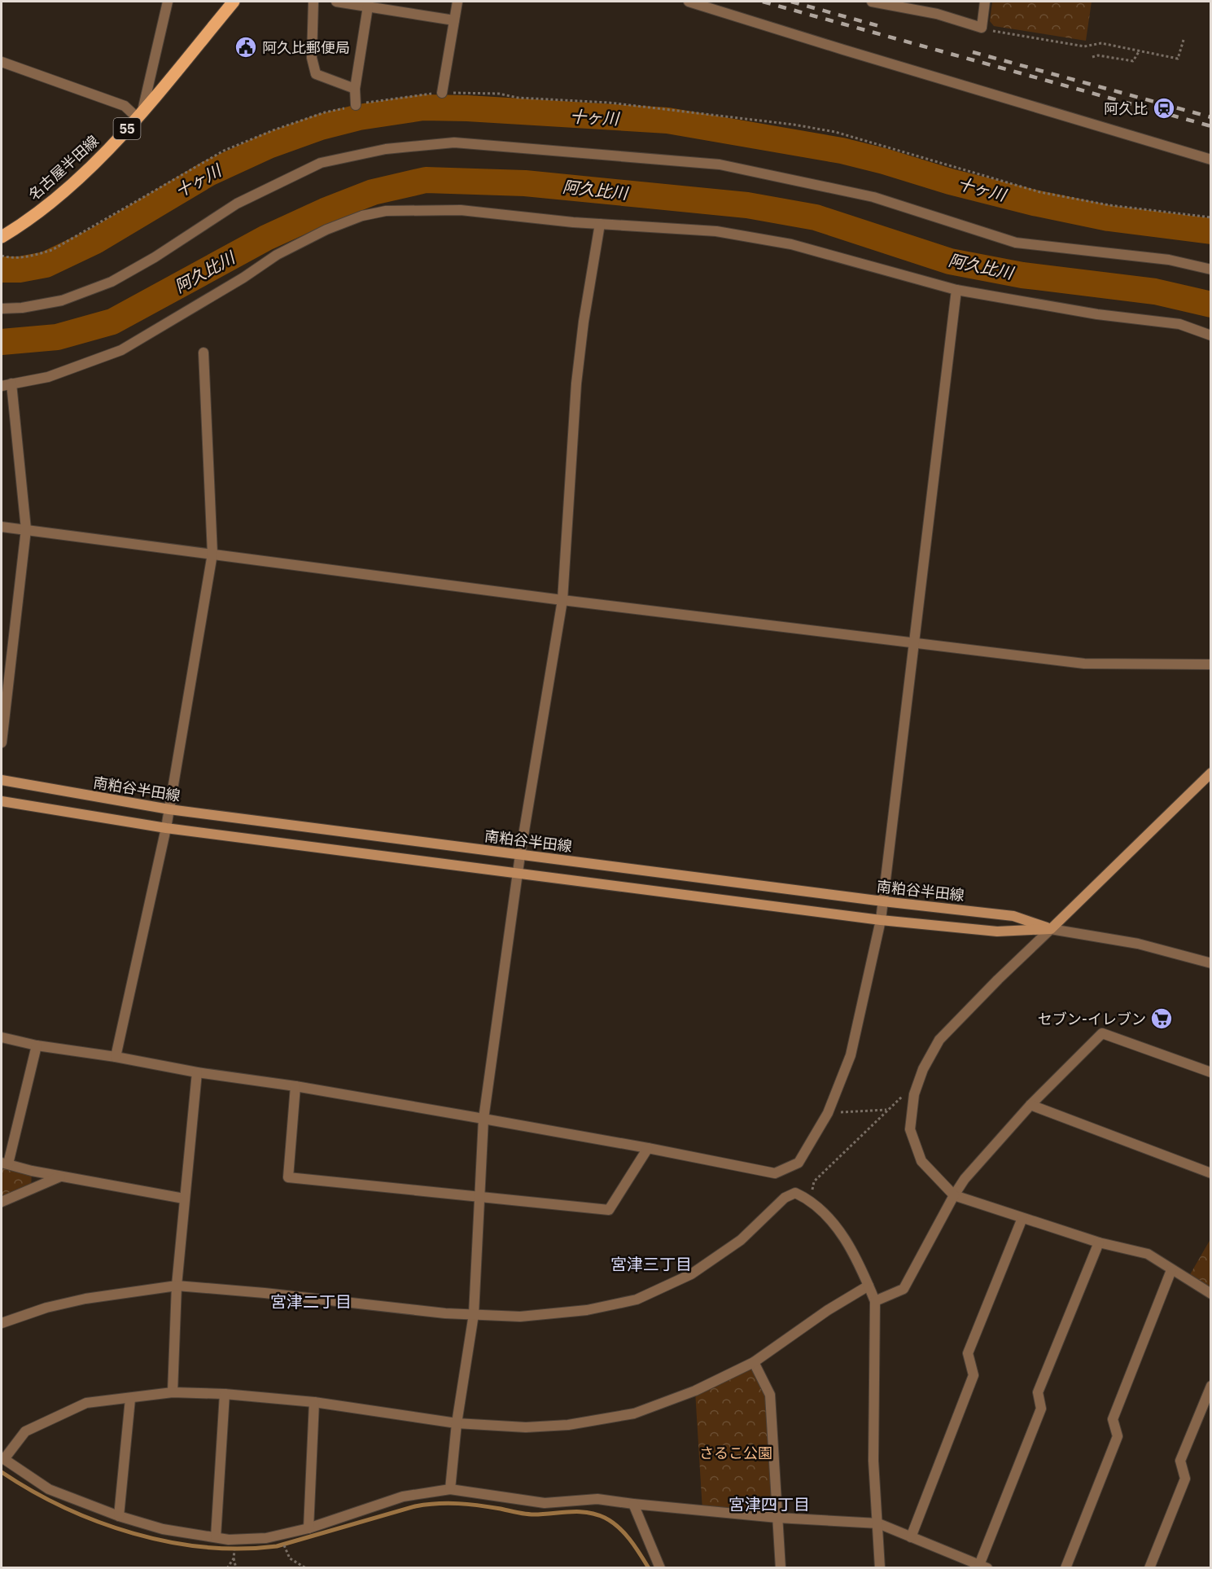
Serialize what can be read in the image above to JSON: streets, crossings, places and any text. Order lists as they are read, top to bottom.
{
  "streets": {
    "main road": ["55", "名古屋半田線", "南粕谷半田線"]
  },
  "districts": ["宮津三丁目", "宮津二丁目", "宮津四丁目"],
  "water": ["十ヶ川", "阿久比川"],
  "parks": ["さるこ公園"],
  "places": {
    "public building": ["阿久比郵便局"],
    "station": ["阿久比"],
    "supermarket": ["セブン-イレブン"]
  }
}
